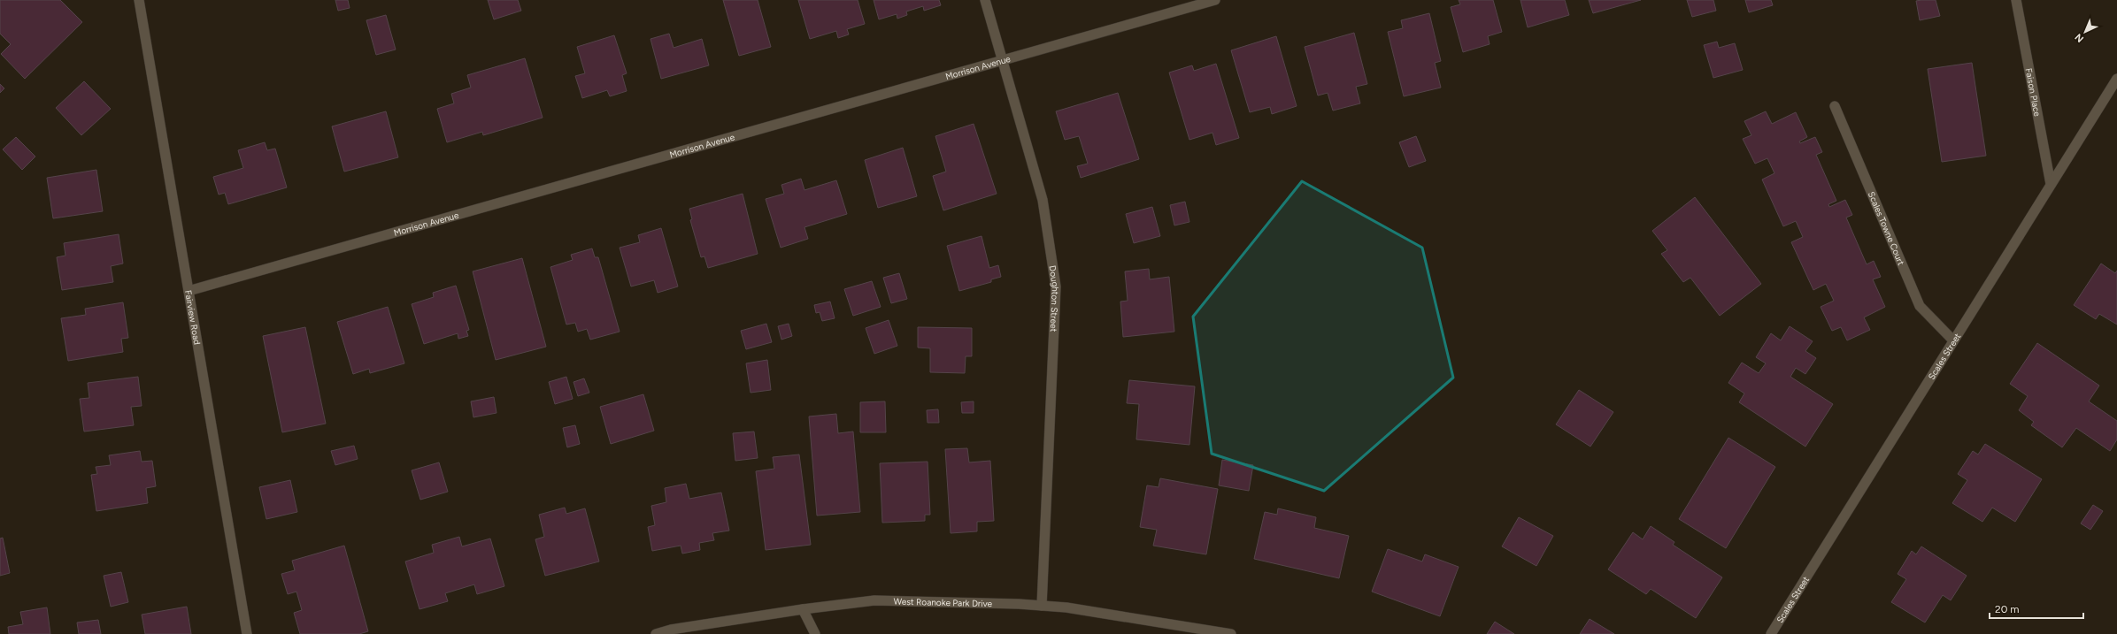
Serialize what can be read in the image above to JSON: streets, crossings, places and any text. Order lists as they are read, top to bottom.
{
  "streets": {
    "street": [
      "Morrison Avenue",
      "Faison Place",
      "Scales Towne Court",
      "Doughton Street",
      "Fairview Road",
      "Scales Street",
      "West Roanoke Park Drive"
    ]
  },
  "crossings": [
    ["Morrison Avenue", "Doughton Street"],
    ["Morrison Avenue", "Fairview Road"],
    ["Faison Place", "Scales Street"],
    ["Scales Towne Court", "Scales Street"],
    ["Doughton Street", "West Roanoke Park Drive"]
  ],
  "scale_bar": "20 m",
  "north": "bottom left"
}
